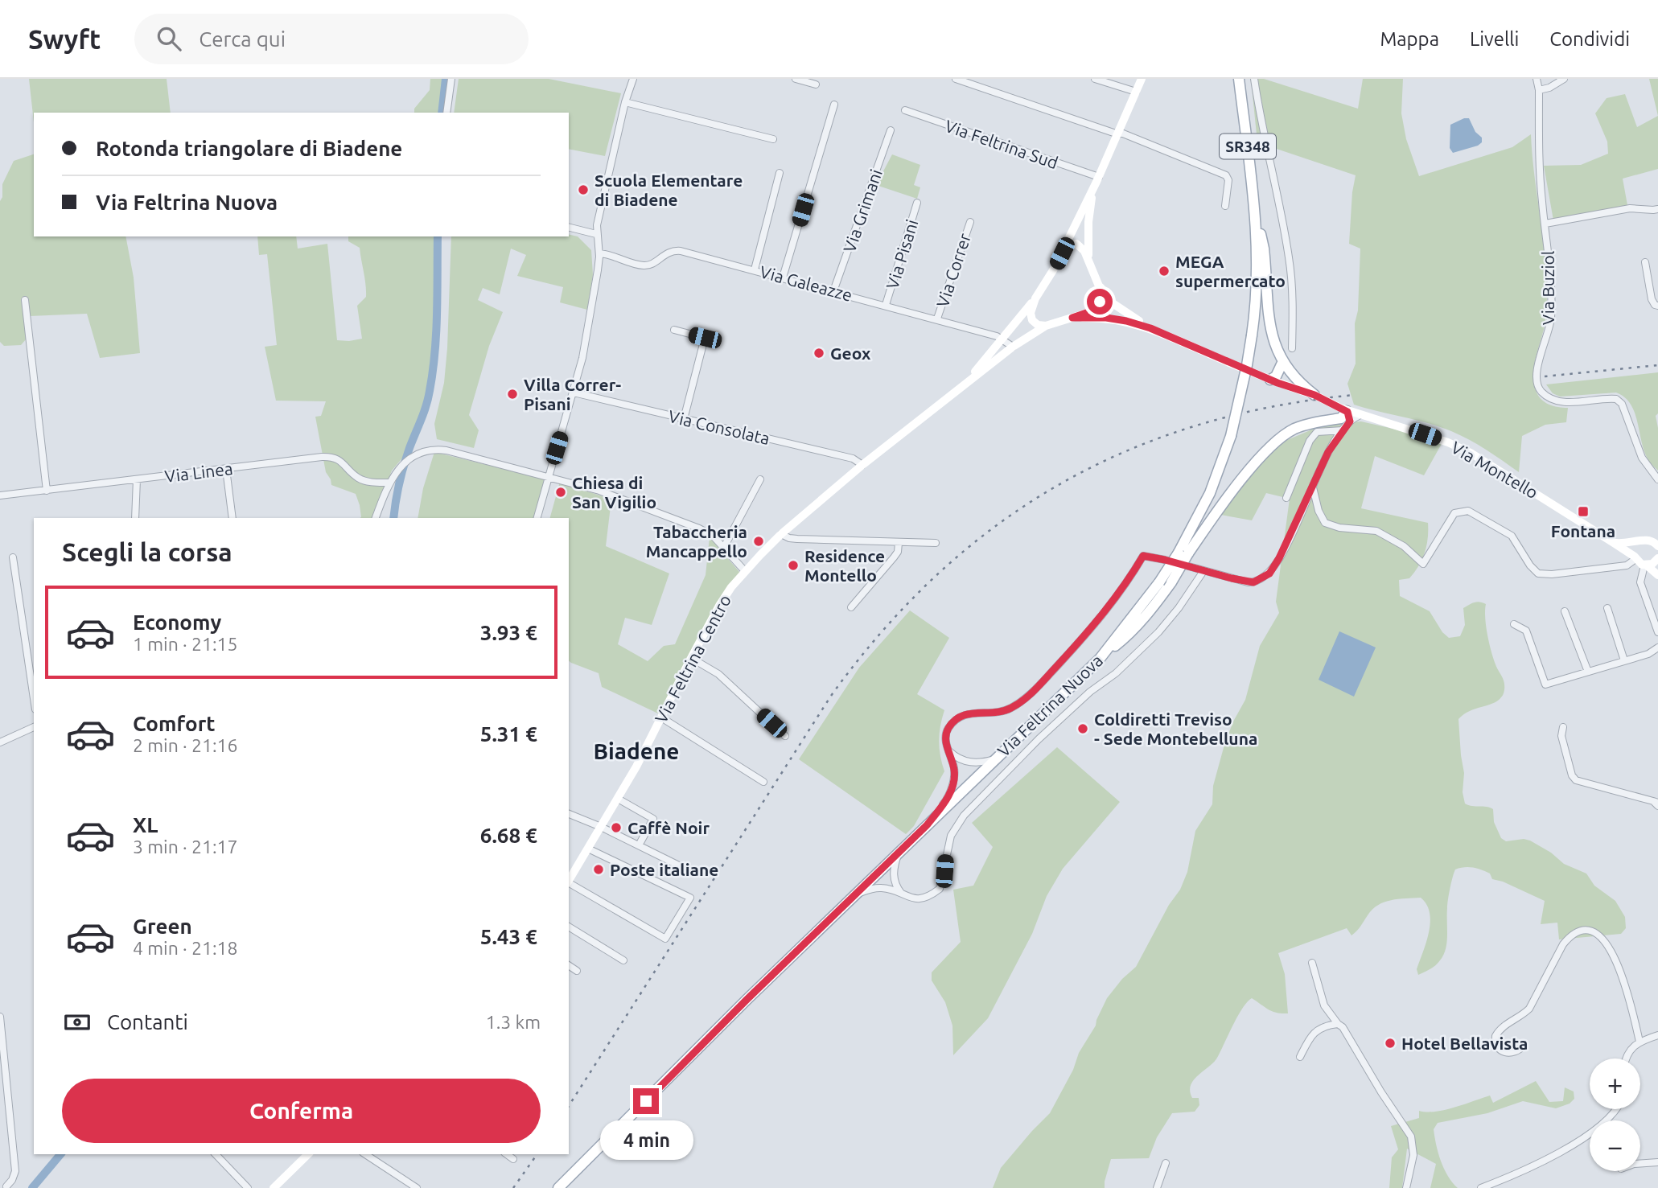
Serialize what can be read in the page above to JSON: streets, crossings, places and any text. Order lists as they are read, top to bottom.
{
  "streets": {
    "main road": [
      "SR348",
      "Via Montello",
      "Via Feltrina Centro",
      "Via Feltrina Nuova"
    ],
    "street": [
      "Via Feltrina Sud",
      "Via Grimani",
      "Via Pisani",
      "Via Correr",
      "Via Galeazze",
      "Via Buziol",
      "Via Consolata",
      "Via Linea"
    ]
  },
  "crossings": [
    ["Via Grimani", "Via Galeazze"],
    ["Via Pisani", "Via Galeazze"],
    ["Via Correr", "Via Galeazze"],
    ["Via Galeazze", "Via Feltrina Centro"],
    ["Via Consolata", "Via Feltrina Centro"]
  ],
  "districts": ["Biadene"],
  "places": {
    "other": [
      "Scuola Elementare di Biadene",
      "MEGA supermercato",
      "Geox",
      "Villa Correr- Pisani",
      "Chiesa di San Vigilio",
      "Tabaccheria Mancappello",
      "Residence Montello",
      "Coldiretti Treviso - Sede Montebelluna",
      "Caffè Noir",
      "Poste italiane",
      "Hotel Bellavista"
    ],
    "transit": ["Fontana"]
  },
  "page": {
    "header": "Swyft",
    "search": "Cerca qui",
    "nav": ["Mappa", "Livelli", "Condividi"],
    "banner": ["Rotonda triangolare di Biadene", "Via Feltrina Nuova"],
    "heading": "Scegli la corsa",
    "list": [
      {
        "name": "Economy",
        "note": "1 min · 21:15",
        "value": "3.93 €"
      },
      {
        "name": "Comfort",
        "note": "2 min · 21:16",
        "value": "5.31 €"
      },
      {
        "name": "XL",
        "note": "3 min · 21:17",
        "value": "6.68 €"
      },
      {
        "name": "Green",
        "note": "4 min · 21:18",
        "value": "5.43 €"
      }
    ],
    "pay": ["Contanti", "1.3 km"],
    "map_buttons": ["+", "−"],
    "buttons": "Conferma",
    "bubble": "4 min"
  }
}
